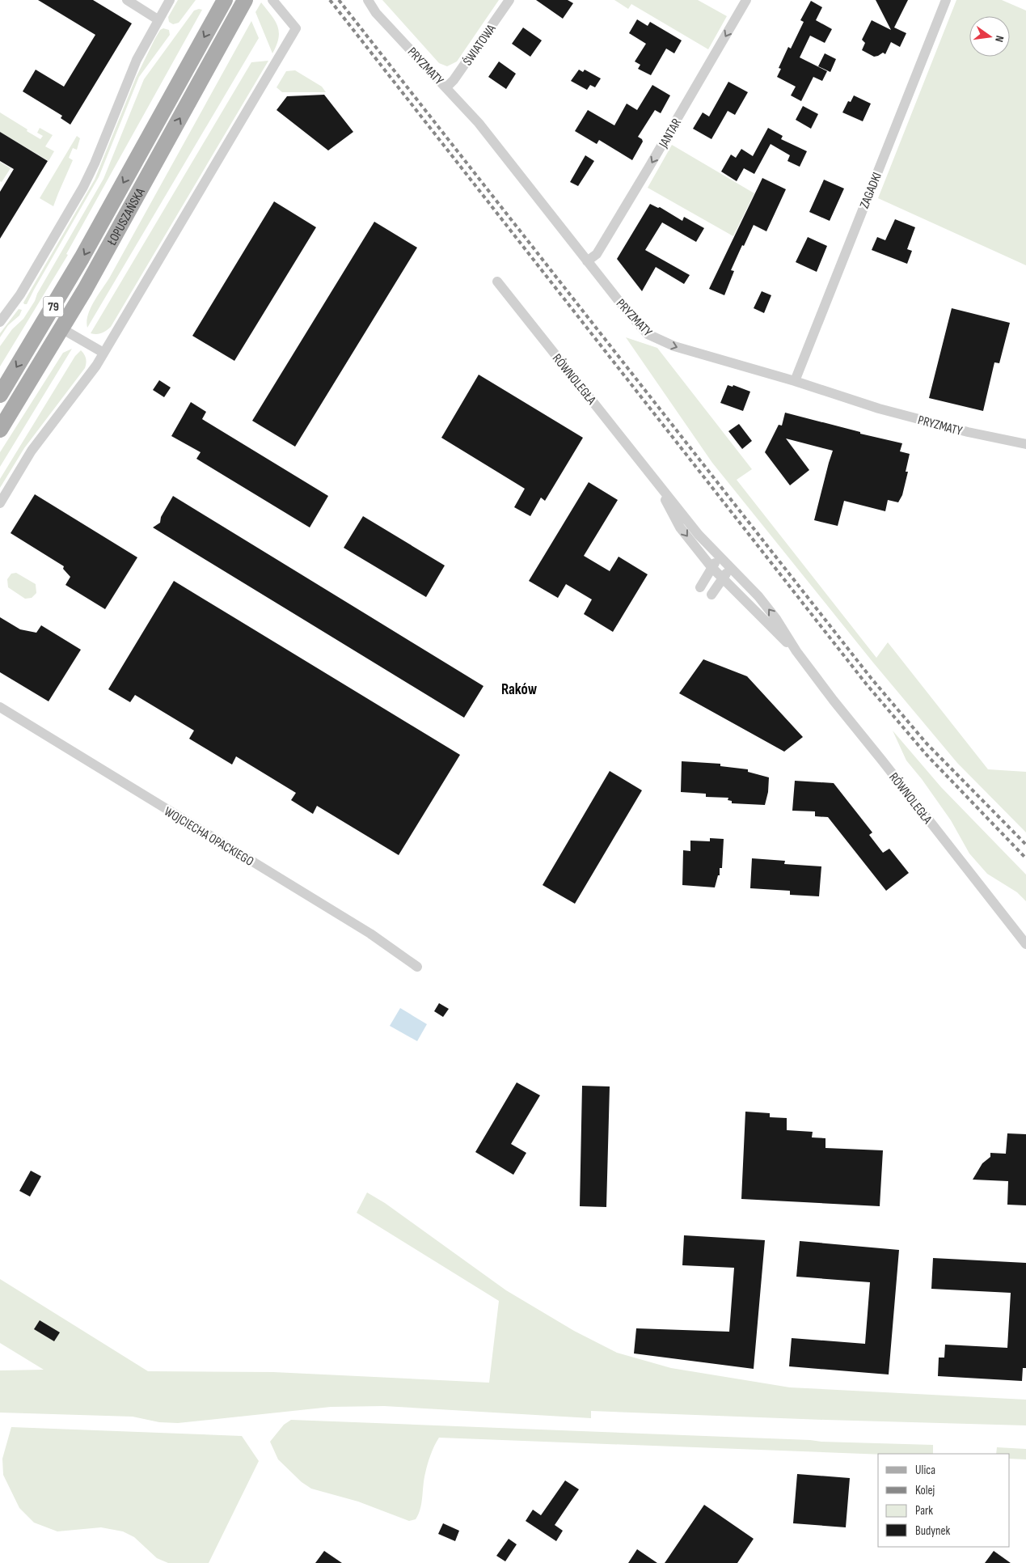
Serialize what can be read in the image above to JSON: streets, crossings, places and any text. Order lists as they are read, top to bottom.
{
  "streets": {
    "main road": ["ŁOPUSZAŃSKA", "79"],
    "street": [
      "ŚWIATOWA",
      "PRYZMATY",
      "JANTAR",
      "ZAGADKI",
      "RÓWNOLEGŁA",
      "WOJCIECHA OPACKIEGO"
    ]
  },
  "crossings": [
    ["ŚWIATOWA", "PRYZMATY"],
    ["PRYZMATY", "JANTAR"],
    ["PRYZMATY", "ZAGADKI"]
  ],
  "one_way": ["JANTAR"],
  "districts": ["Raków"],
  "legend": [
    "Ulica",
    "Kolej",
    "Park",
    "Budynek"
  ],
  "north": "right"
}
